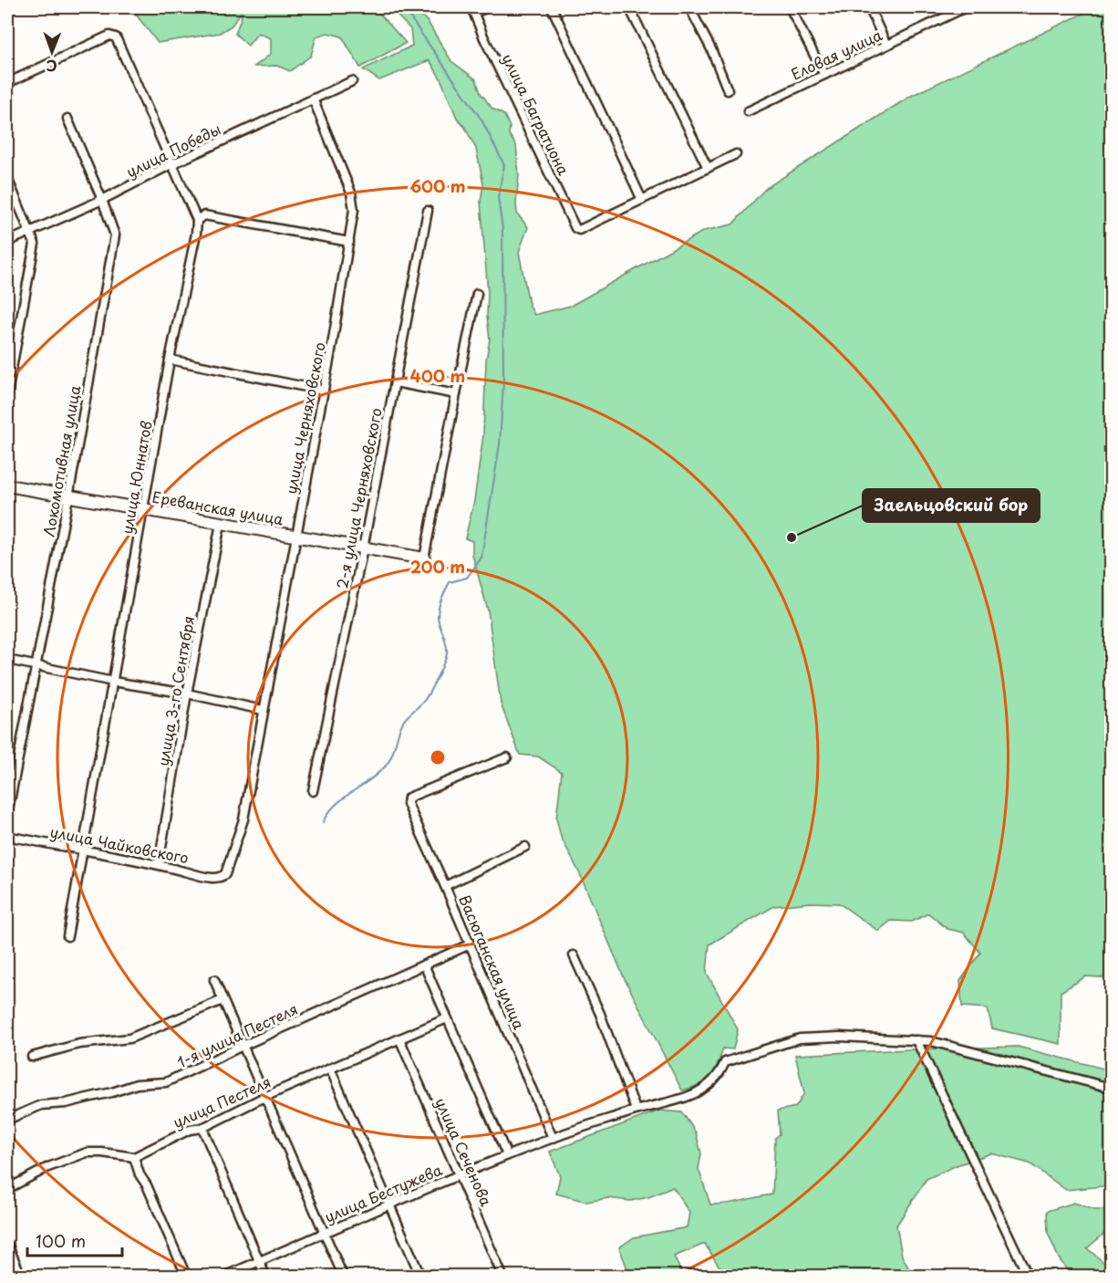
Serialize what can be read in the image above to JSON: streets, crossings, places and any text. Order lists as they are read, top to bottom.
{
  "streets": {
    "street": [
      "Еловая улица",
      "улица Багратиона",
      "улица Победы",
      "улица Черняховского",
      "Локомотивная улица",
      "улица Юннатов",
      "2-я улица Черняховского",
      "Ереванская улица",
      "улица 3-го Сентября",
      "улица Чайковского",
      "Васюганская улица",
      "1-я улица Пестеля",
      "улица Пестеля",
      "улица Сеченова",
      "улица Бестужева"
    ]
  },
  "crossings": [
    ["улица Победы", "улица Черняховского"],
    ["улица Победы", "Локомотивная улица"],
    ["улица Черняховского", "Ереванская улица"],
    ["улица Черняховского", "улица Чайковского"],
    ["Локомотивная улица", "Ереванская улица"],
    ["улица Юннатов", "Ереванская улица"],
    ["улица Юннатов", "улица Чайковского"],
    ["2-я улица Черняховского", "Ереванская улица"],
    ["Ереванская улица", "улица 3-го Сентября"],
    ["улица 3-го Сентября", "улица Чайковского"],
    ["Васюганская улица", "1-я улица Пестеля"],
    ["Васюганская улица", "улица Бестужева"],
    ["улица Пестеля", "улица Сеченова"],
    ["улица Сеченова", "улица Бестужева"]
  ],
  "places": ["Заельцовский бор"],
  "scale_bar": "100 m",
  "north": "bottom",
  "rings": ["600 m", "400 m", "200 m"]
}
